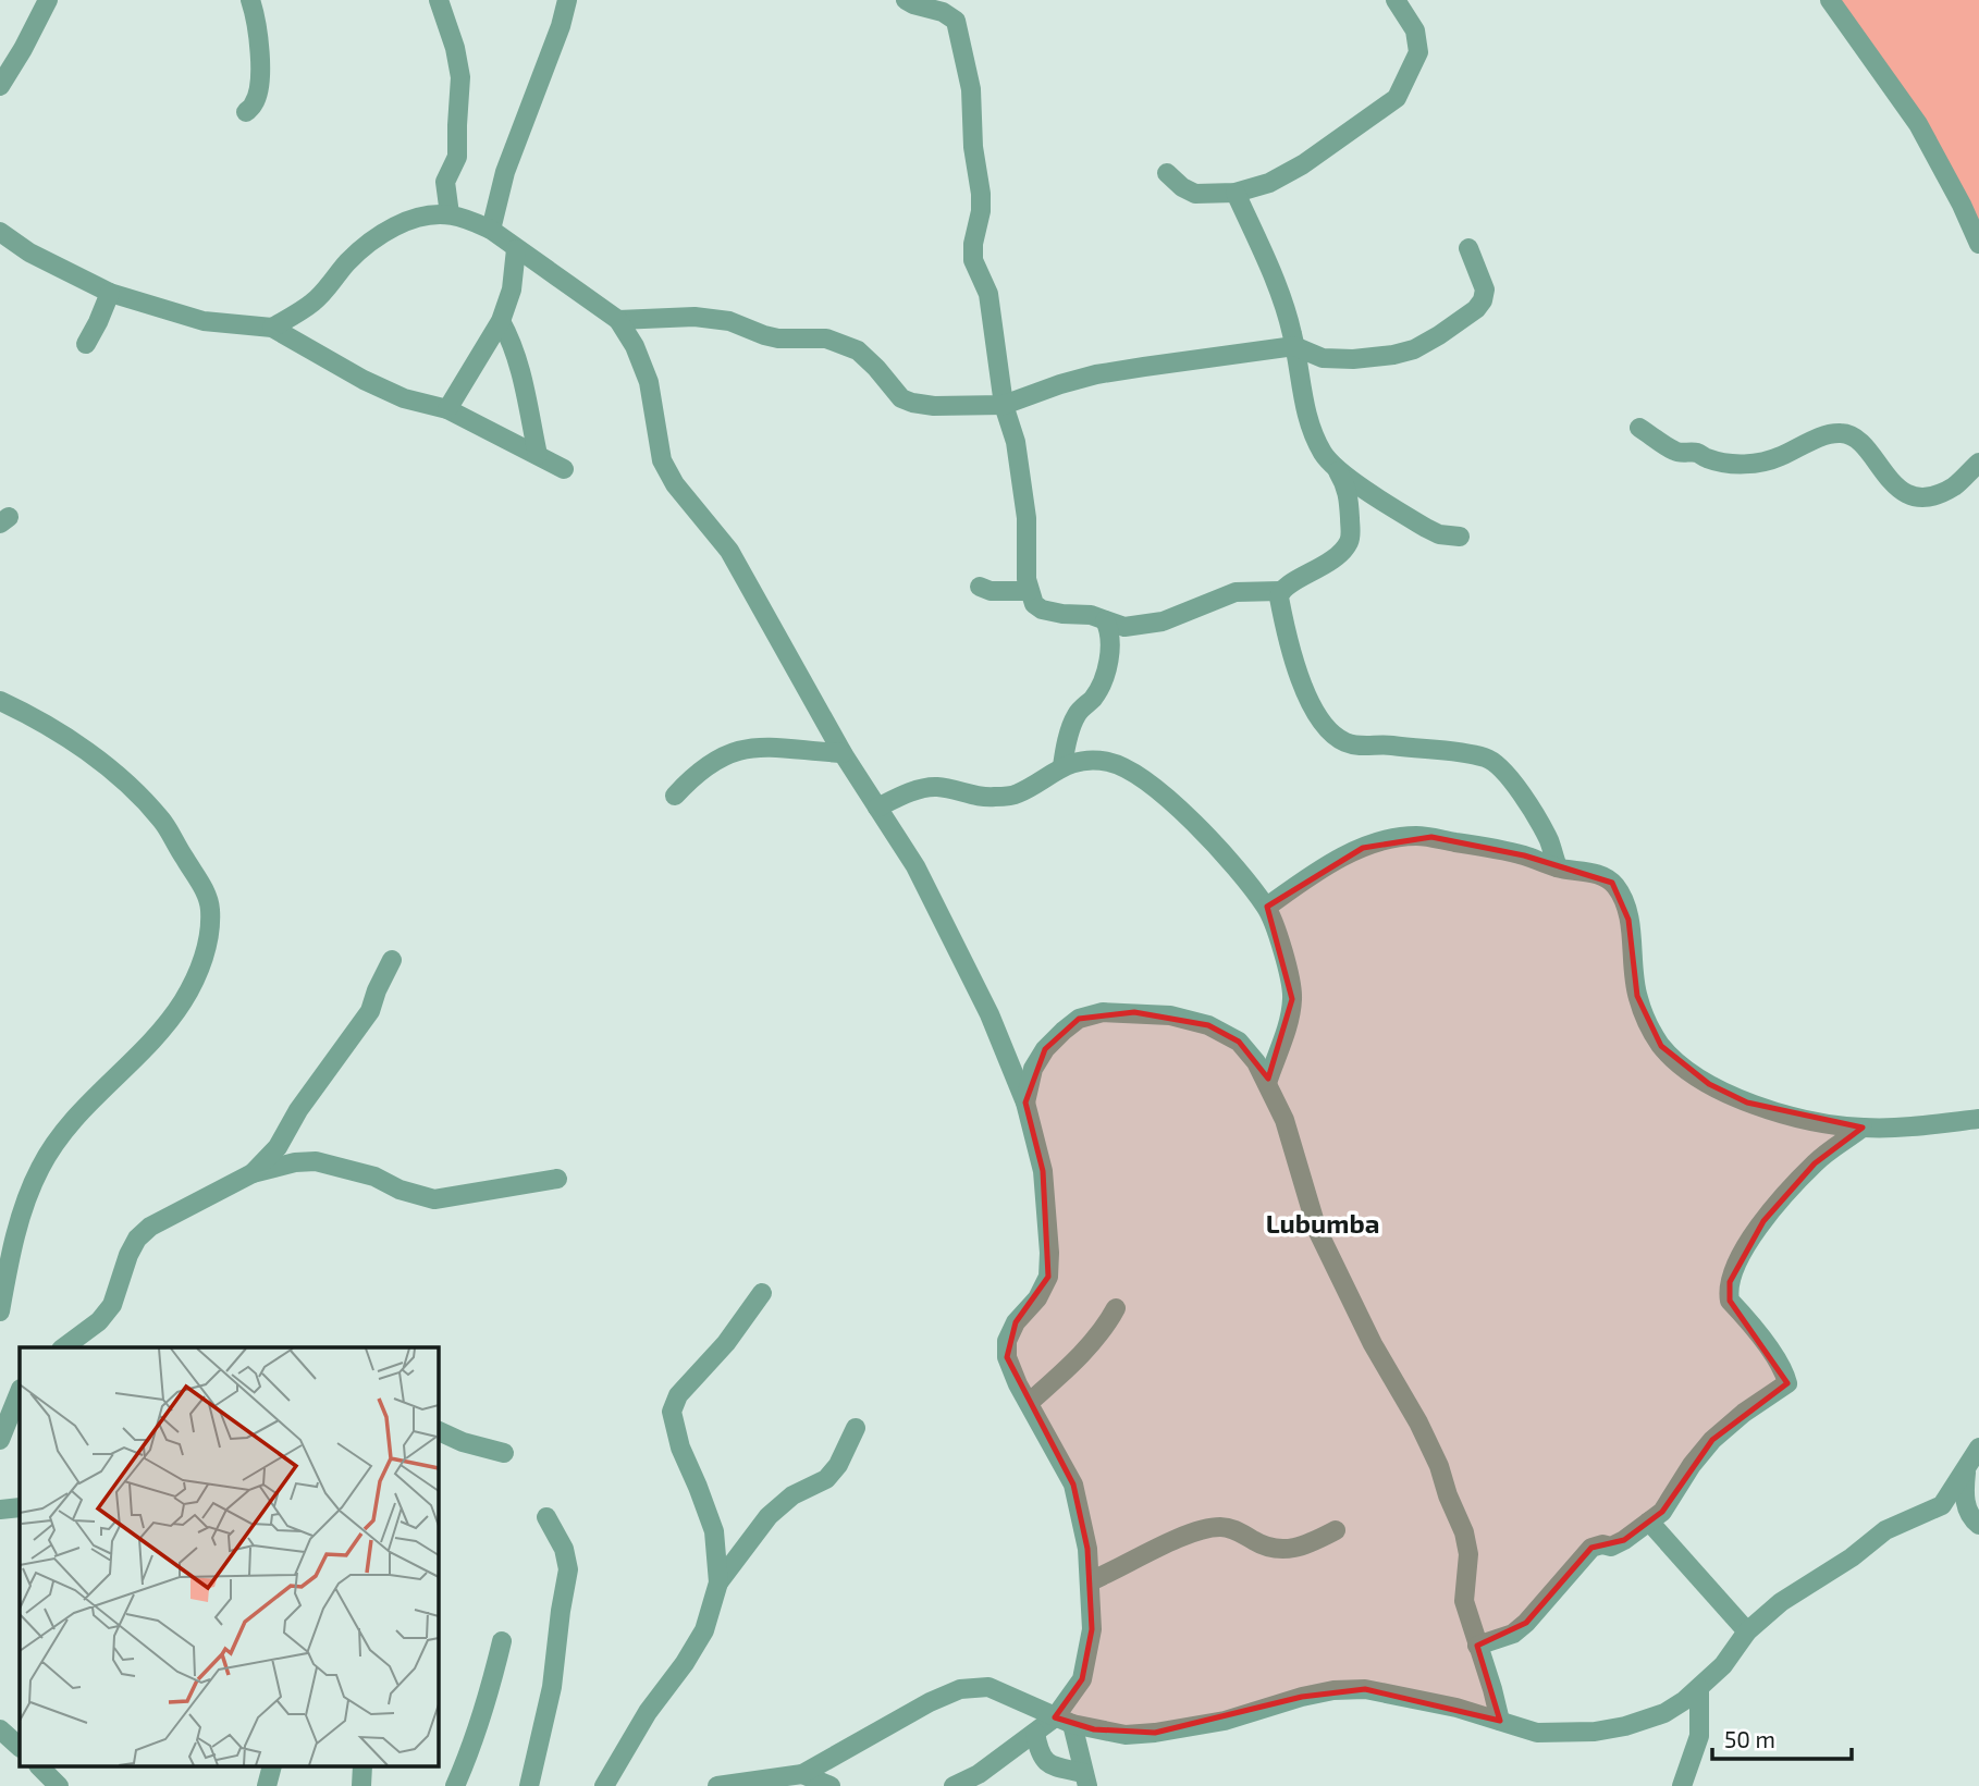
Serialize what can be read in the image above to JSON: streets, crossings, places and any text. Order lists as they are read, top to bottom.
{
  "districts": ["Lubumba"],
  "scale_bar": "50 m"
}
